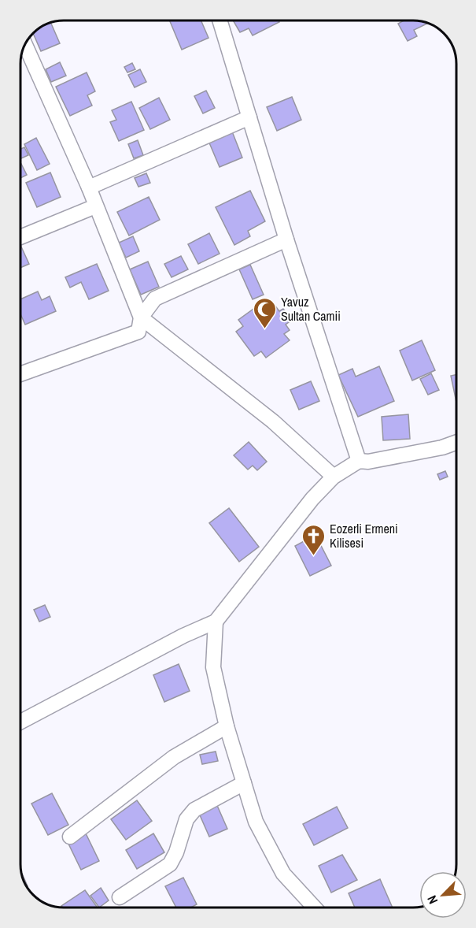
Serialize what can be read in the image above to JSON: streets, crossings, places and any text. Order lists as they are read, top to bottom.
{
  "places": {
    "mosque": ["Yavuz Sultan Camii"],
    "church": ["Eozerli Ermeni Kilisesi"]
  },
  "north": "bottom left"
}
